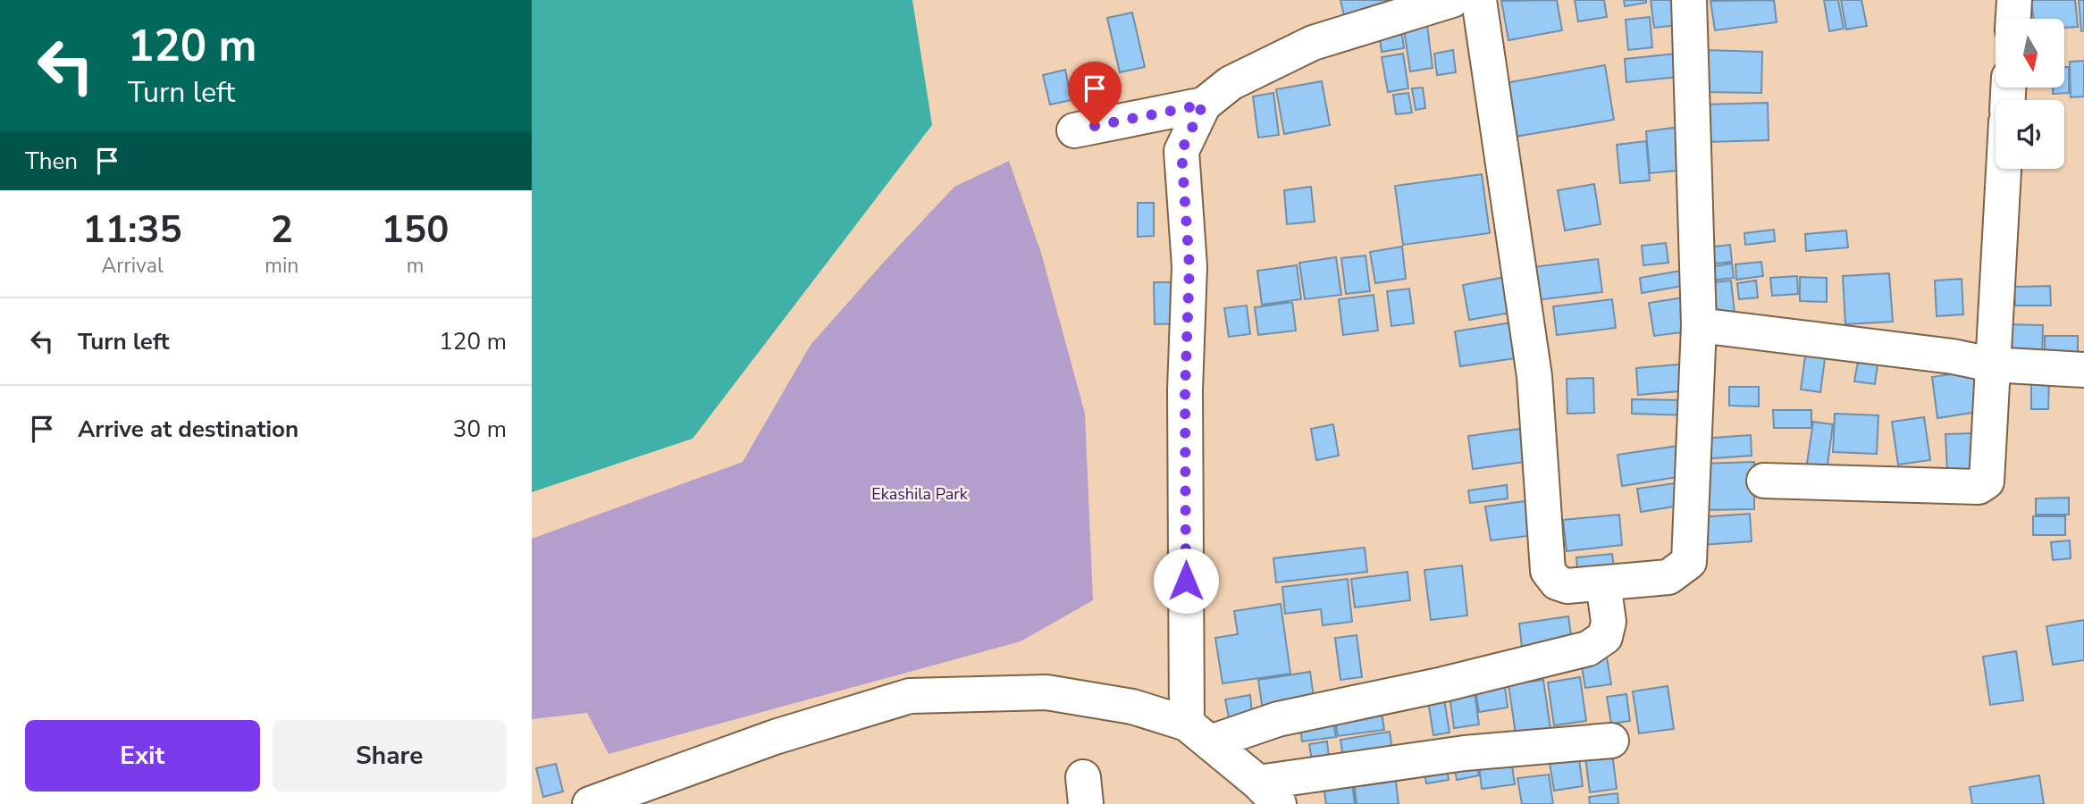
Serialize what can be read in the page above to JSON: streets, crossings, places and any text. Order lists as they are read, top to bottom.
{
  "parks": ["Ekashila Park"],
  "north": "bottom",
  "page": {
    "turn": ["120 m", "Turn left"],
    "then": "Then",
    "eta": [
      "11:35",
      "Arrival",
      "2",
      "min",
      "150",
      "m"
    ],
    "list": [
      {
        "name": "Turn left",
        "value": "120 m"
      },
      {
        "name": "Arrive at destination",
        "value": "30 m"
      }
    ],
    "buttons": ["Exit", "Share"]
  }
}
